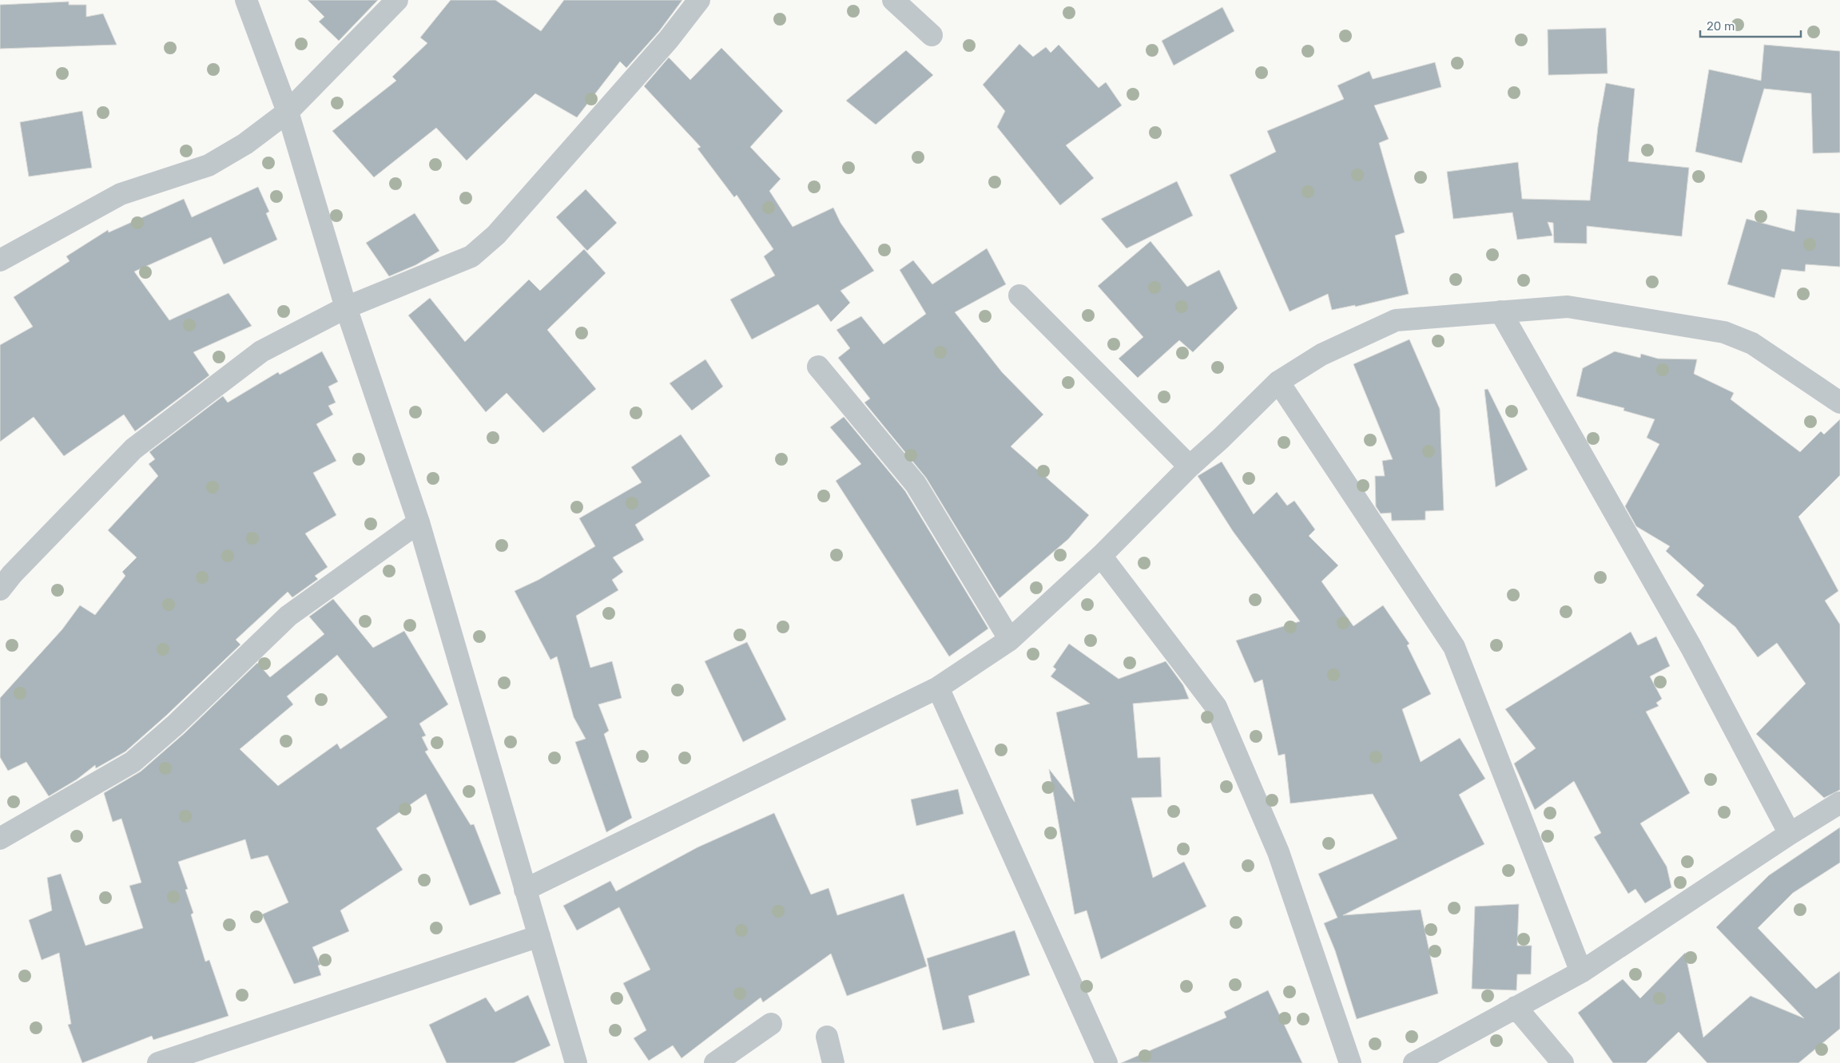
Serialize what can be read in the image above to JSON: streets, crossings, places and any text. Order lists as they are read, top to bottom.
{
  "scale_bar": "20 m"
}
